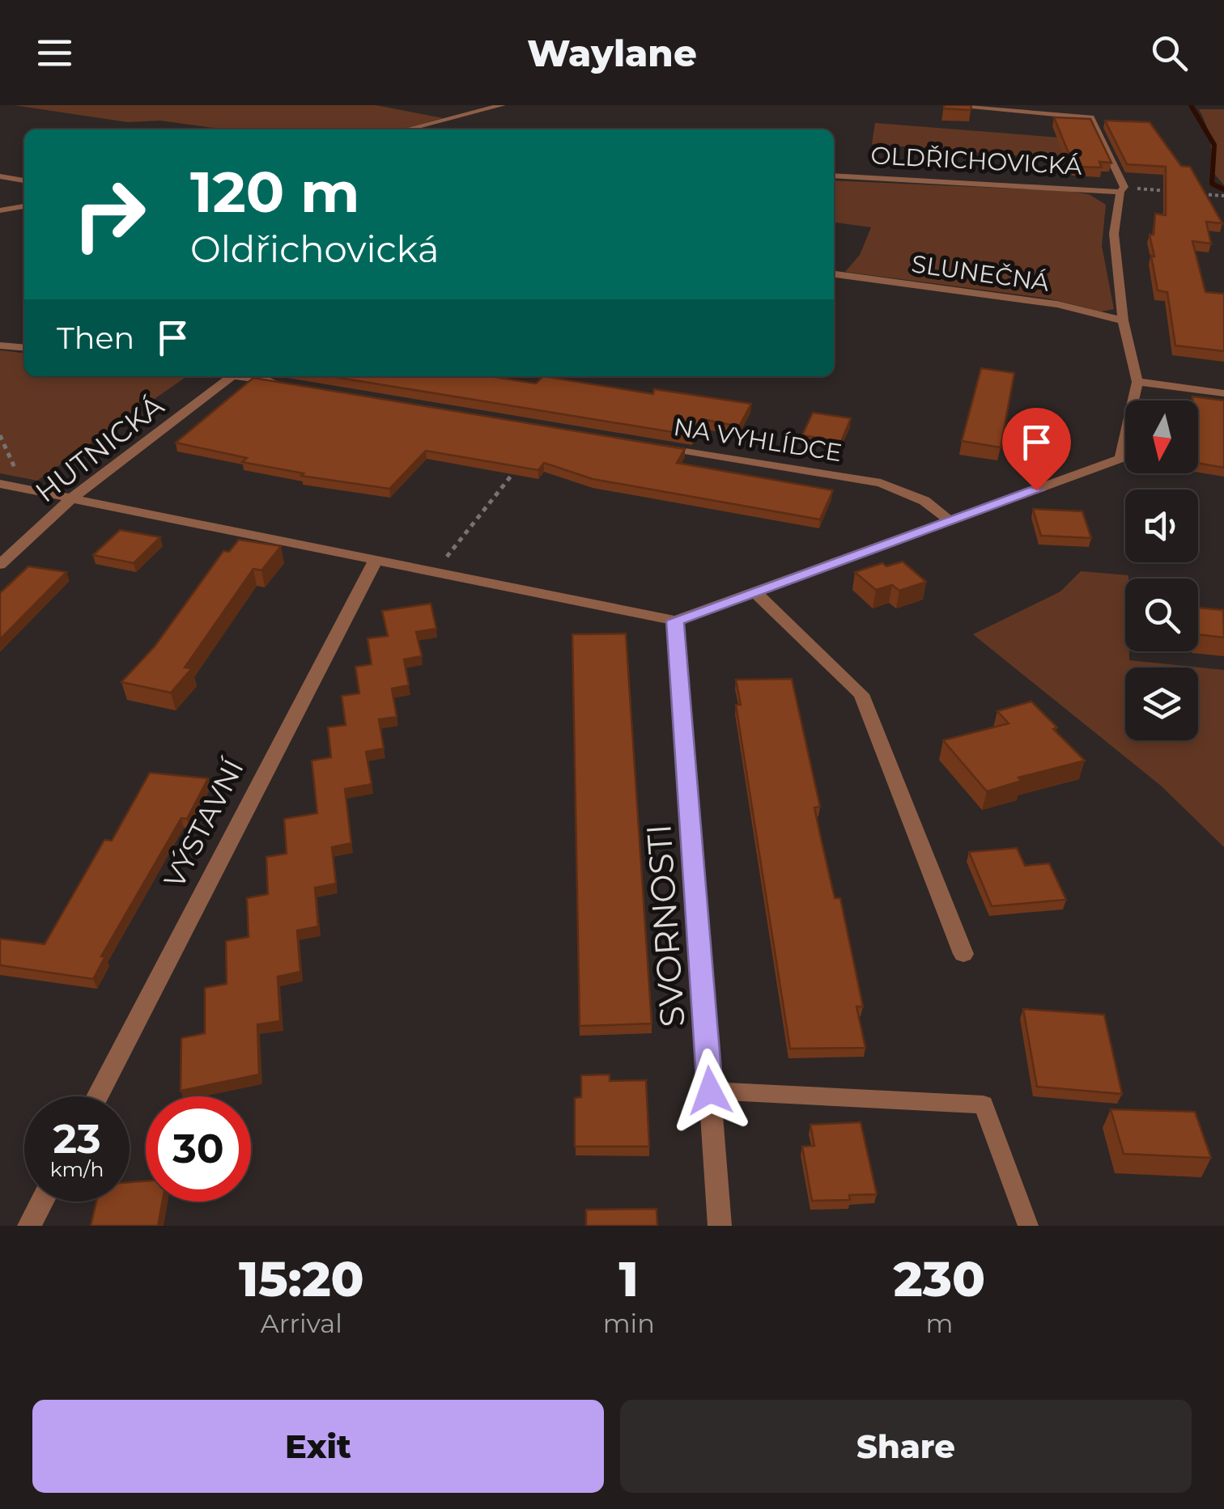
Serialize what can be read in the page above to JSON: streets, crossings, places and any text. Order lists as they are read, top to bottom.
{
  "streets": {
    "street": [
      "OLDŘICHOVICKÁ",
      "SLUNEČNÁ",
      "NA VYHLÍDCE",
      "HUTNICKÁ",
      "VÝSTAVNÍ",
      "SVORNOSTI"
    ]
  },
  "crossings": [
    ["OLDŘICHOVICKÁ", "SLUNEČNÁ"],
    ["OLDŘICHOVICKÁ", "NA VYHLÍDCE"],
    ["OLDŘICHOVICKÁ", "SVORNOSTI"]
  ],
  "north": "bottom",
  "page": {
    "header": "Waylane",
    "turn": ["120 m", "Oldřichovická"],
    "then": "Then",
    "speed": "23 km/h",
    "limit": "30",
    "eta": [
      "15:20",
      "Arrival",
      "1",
      "min",
      "230",
      "m"
    ],
    "buttons": ["Exit", "Share"]
  }
}
